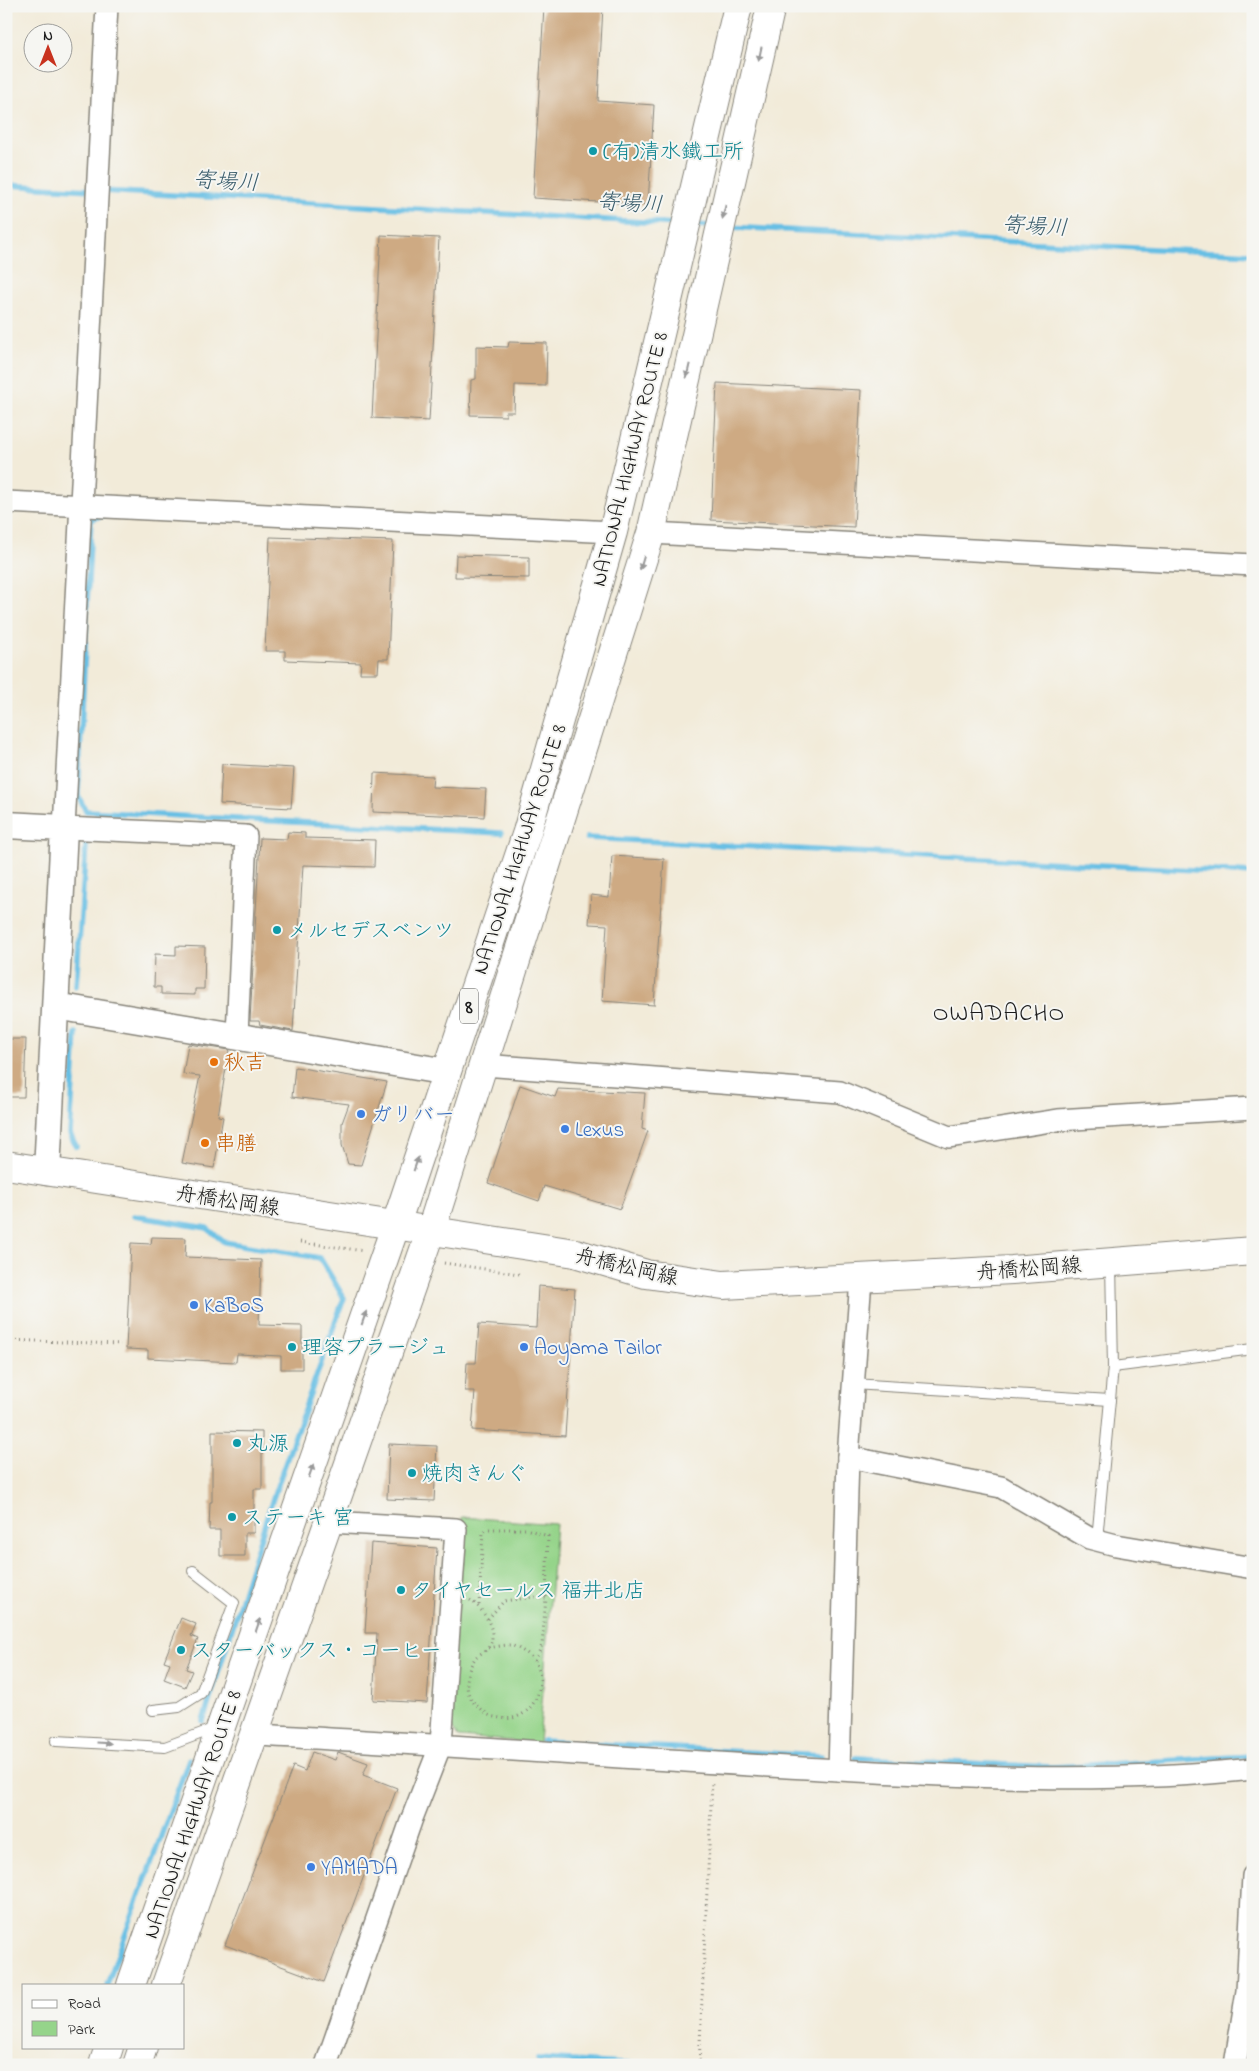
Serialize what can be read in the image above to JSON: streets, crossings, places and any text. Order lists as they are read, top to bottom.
{
  "streets": {
    "main road": ["NATIONAL HIGHWAY ROUTE 8", "8", "舟橋松岡線"]
  },
  "crossings": [
    ["NATIONAL HIGHWAY ROUTE 8", "舟橋松岡線"]
  ],
  "districts": ["OWADACHO"],
  "water": ["寄場川"],
  "places": [
    "(有)清水鐵工所",
    "メルセデスベンツ",
    "秋吉",
    "ガリバー",
    "Lexus",
    "串膳",
    "KaBoS",
    "理容プラージュ",
    "Aoyama Tailor",
    "丸源",
    "焼肉きんぐ",
    "ステーキ 宮",
    "タイヤセールス 福井北店",
    "スターバックス・コーヒー",
    "YAMADA"
  ],
  "legend": ["Road", "Park"],
  "north": "top"
}
